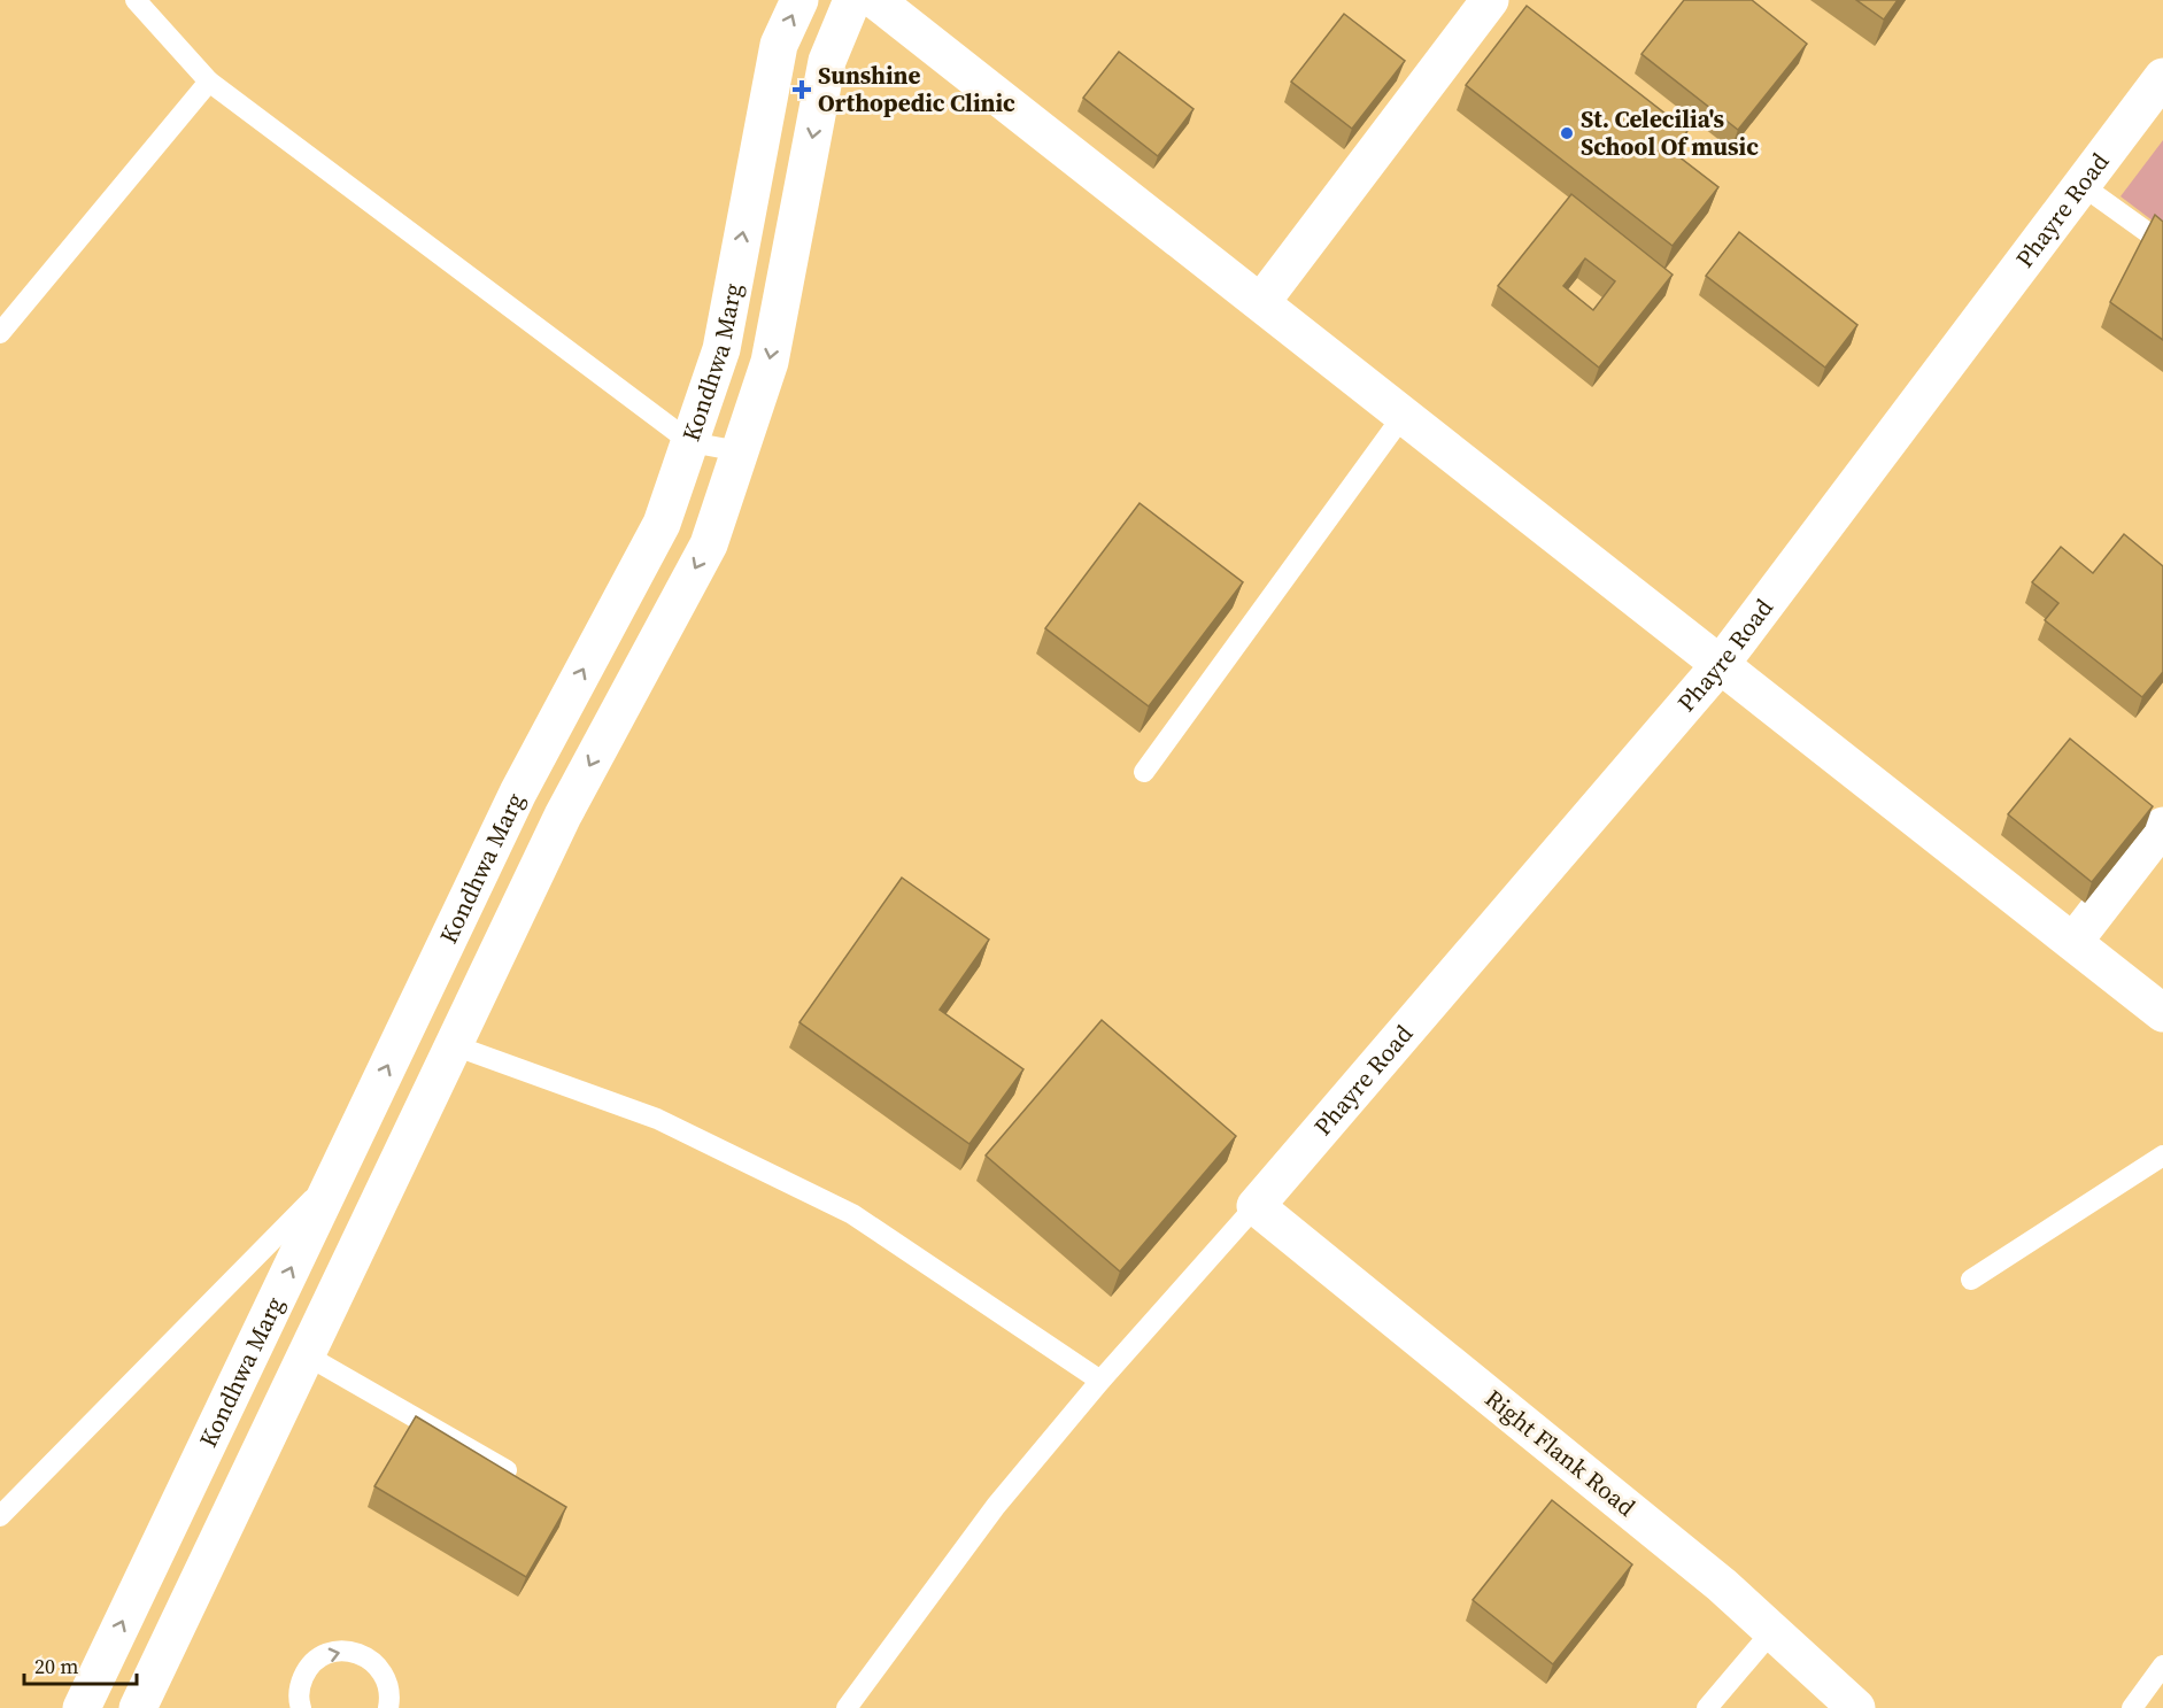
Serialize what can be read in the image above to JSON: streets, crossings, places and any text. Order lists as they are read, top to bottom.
{
  "streets": {
    "street": ["Phayre Road", "Kondhwa Marg", "Right Flank Road"]
  },
  "crossings": [
    ["Phayre Road", "Right Flank Road"]
  ],
  "places": {
    "health": ["Sunshine Orthopedic Clinic"],
    "other": ["St. Celecilia's School Of music"]
  },
  "scale_bar": "20 m"
}
